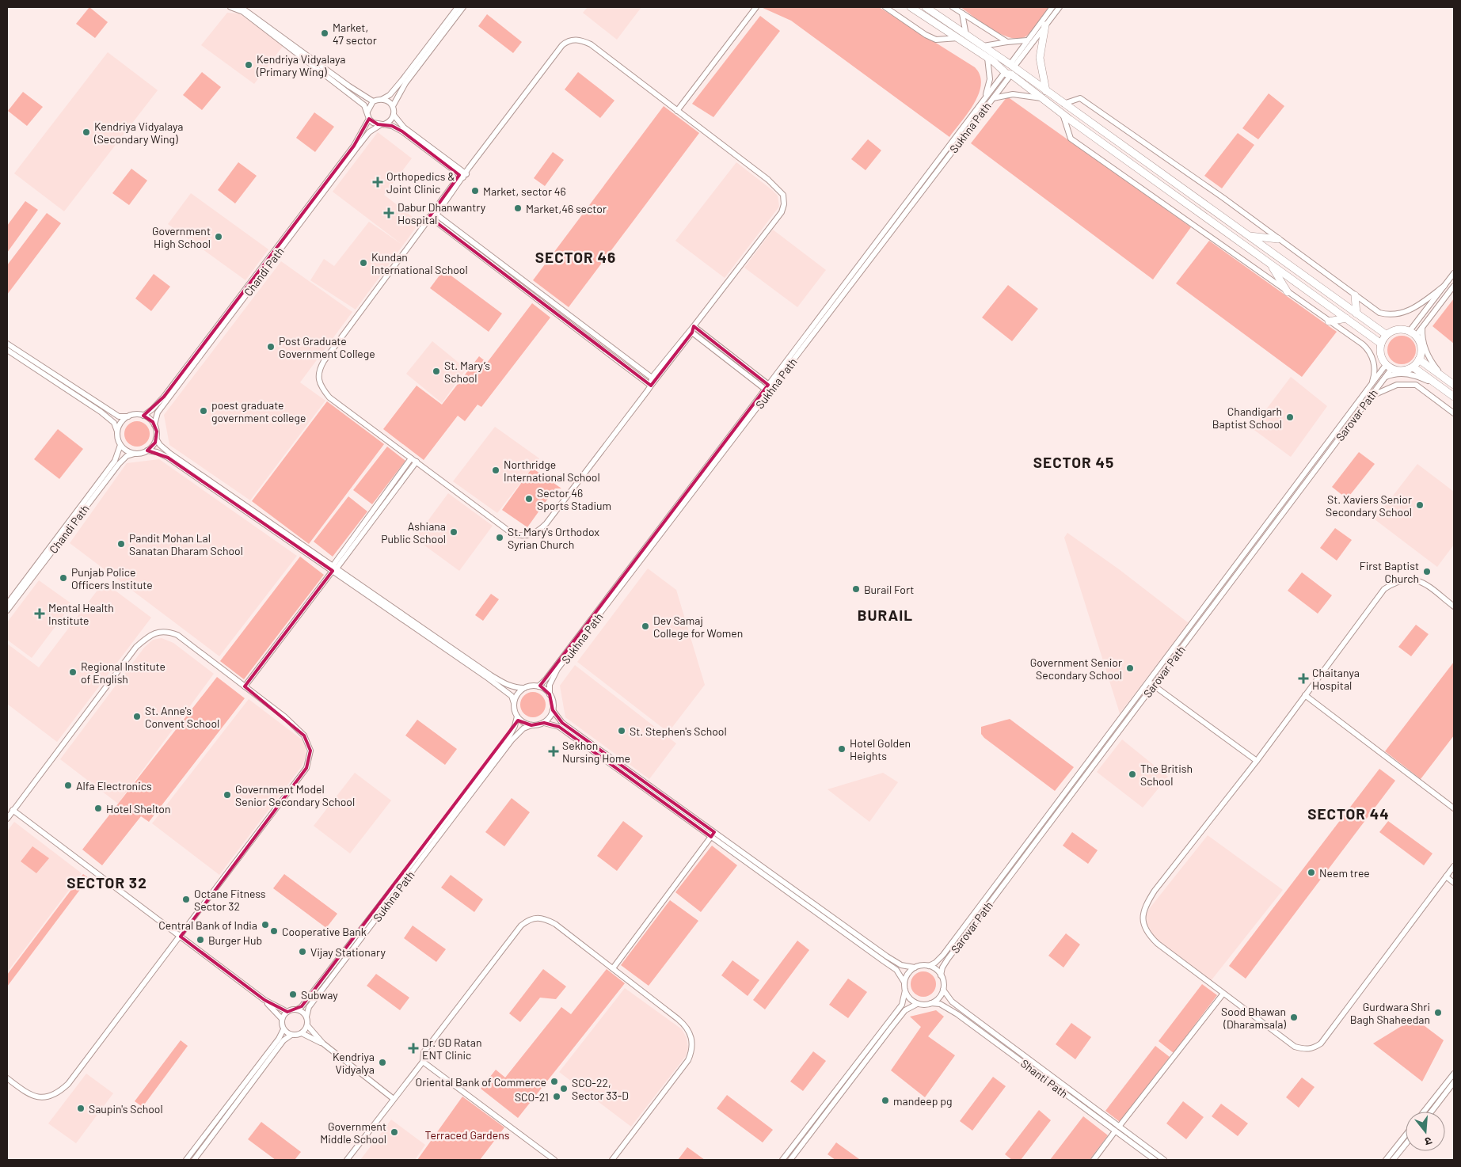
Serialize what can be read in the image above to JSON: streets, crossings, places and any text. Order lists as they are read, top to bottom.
{
  "streets": {
    "main road": [
      "Sukhna Path",
      "Chandi Path",
      "Sarovar Path",
      "Shanti Path"
    ]
  },
  "crossings": [
    ["Sarovar Path", "Shanti Path"]
  ],
  "districts": [
    "SECTOR 46",
    "SECTOR 45",
    "BURAIL",
    "SECTOR 44",
    "SECTOR 32"
  ],
  "parks": ["Terraced Gardens"],
  "places": {
    "other": [
      "Market, 47 sector",
      "Kendriya Vidyalaya (Primary Wing)",
      "Kendriya Vidyalaya (Secondary Wing)",
      "Market, sector 46",
      "Market,46 sector",
      "Government High School",
      "Kundan International School",
      "Post Graduate Government College",
      "St. Mary’s School",
      "poest graduate government college",
      "Chandigarh Baptist School",
      "Northridge International School",
      "Sector 46 Sports Stadium",
      "St. Xaviers Senior Secondary School",
      "Ashiana Public School",
      "St. Mary's Orthodox Syrian Church",
      "Pandit Mohan Lal Sanatan Dharam School",
      "First Baptist Church",
      "Punjab Police Officers Institute",
      "Burail Fort",
      "Dev Samaj College for Women",
      "Government Senior Secondary School",
      "Regional Institute of English",
      "St. Anne's Convent School",
      "St. Stephen's School",
      "Hotel Golden Heights",
      "The British School",
      "Alfa Electronics",
      "Government Model Senior Secondary School",
      "Hotel Shelton",
      "Neem tree",
      "Octane Fitness Sector 32",
      "Central Bank of India",
      "Cooperative Bank",
      "Burger Hub",
      "Vijay Stationary",
      "Subway",
      "Gurdwara Shri Bagh Shaheedan",
      "Sood Bhawan (Dharamsala)",
      "Kendriya Vidyalya",
      "Oriental Bank of Commerce",
      "SCO-22, Sector 33-D",
      "SCO-21",
      "mandeep pg",
      "Saupin's School",
      "Government Middle School"
    ],
    "health": [
      "Orthopedics & Joint Clinic",
      "Dabur Dhanwantry Hospital",
      "Mental Health Institute",
      "Chaitanya Hospital",
      "Sekhon Nursing Home",
      "Dr. GD Ratan ENT Clinic"
    ]
  },
  "north": "bottom"
}
